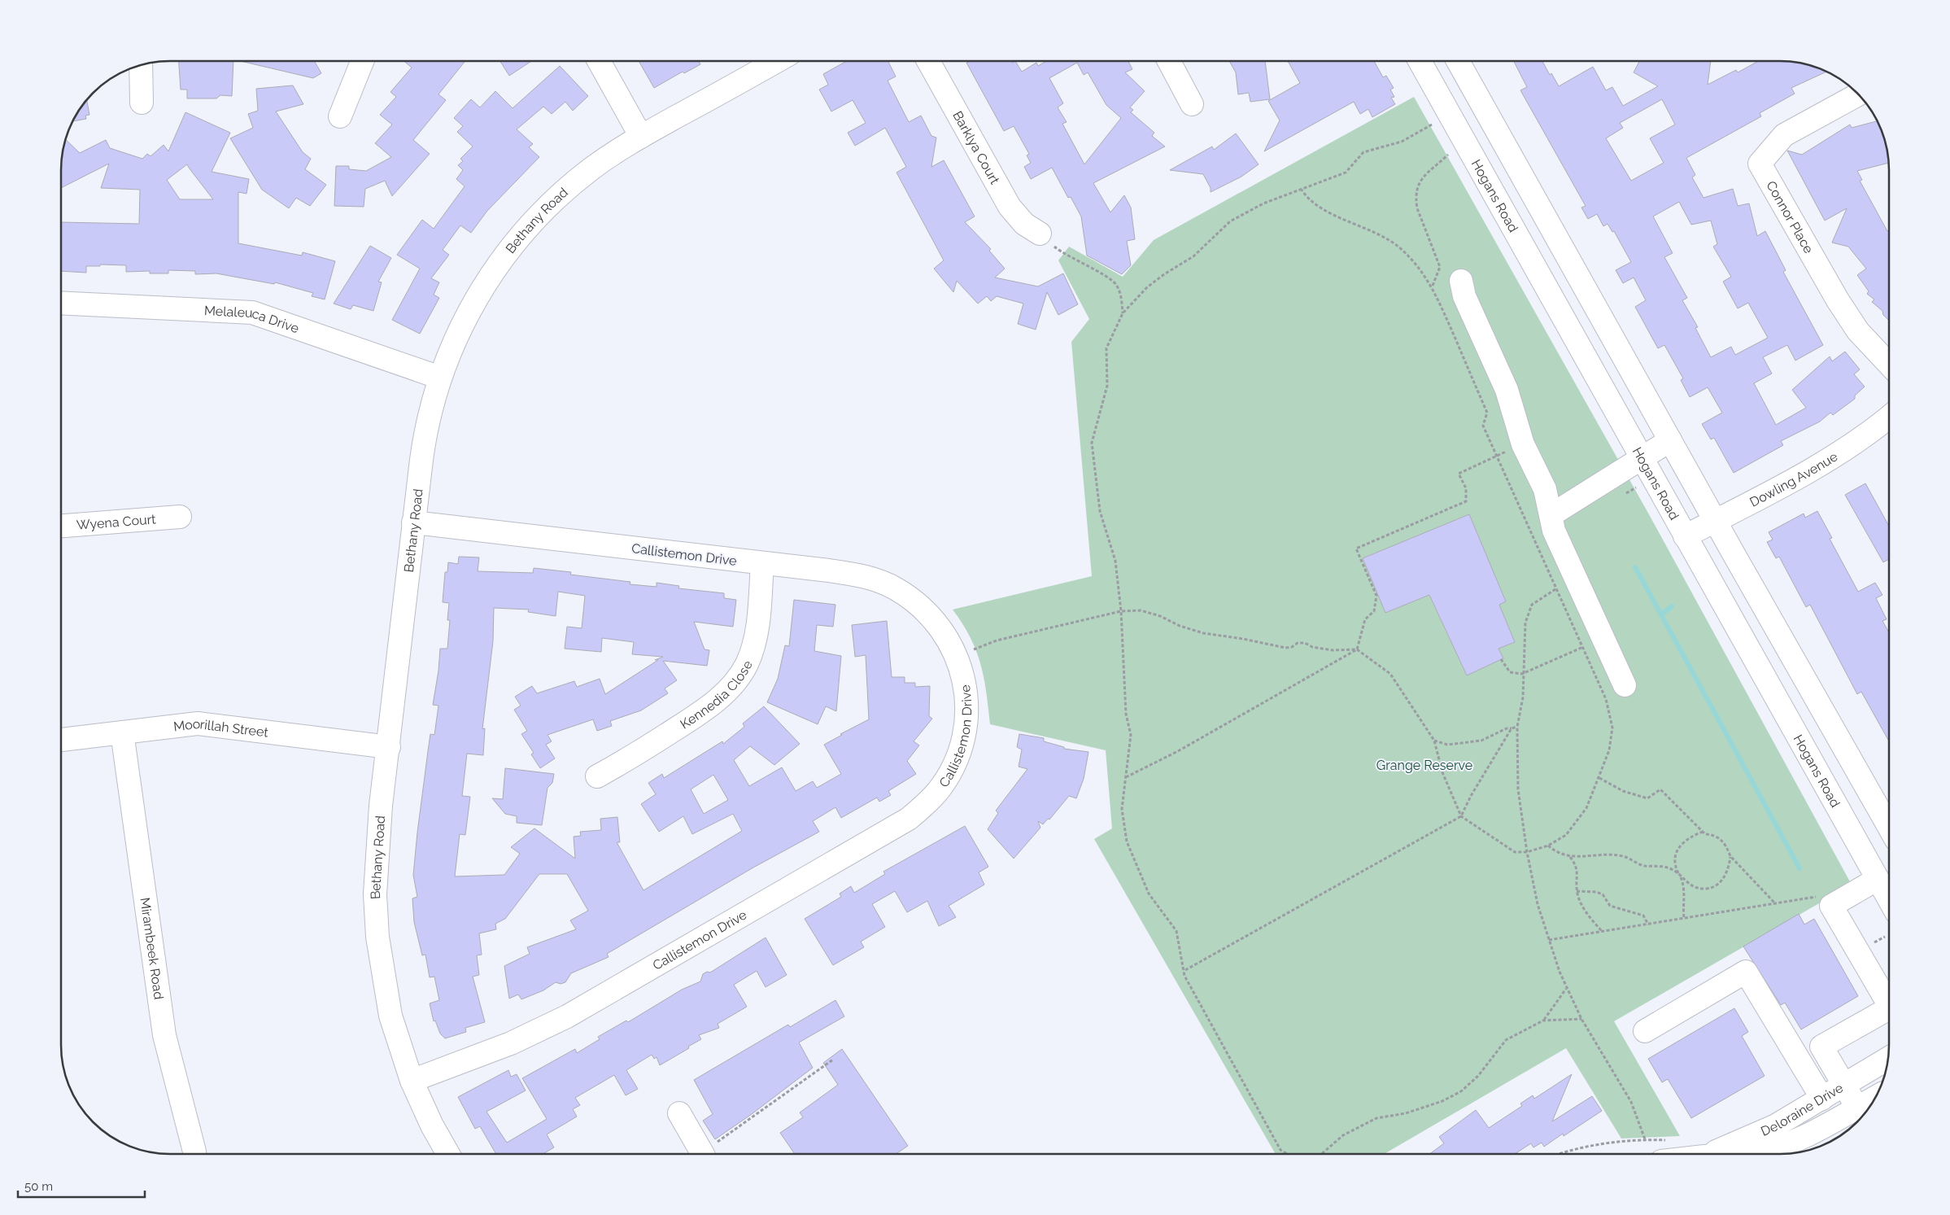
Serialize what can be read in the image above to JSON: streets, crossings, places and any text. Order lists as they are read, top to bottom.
{
  "streets": {
    "street": [
      "Barklya Court",
      "Hogans Road",
      "Connor Place",
      "Bethany Road",
      "Melaleuca Drive",
      "Dowling Avenue",
      "Wyena Court",
      "Callistemon Drive",
      "Kennedia Close",
      "Moorillah Street",
      "Mirambeek Road",
      "Deloraine Drive"
    ]
  },
  "crossings": [
    ["Hogans Road", "Dowling Avenue"],
    ["Bethany Road", "Melaleuca Drive"],
    ["Bethany Road", "Callistemon Drive"],
    ["Bethany Road", "Moorillah Street"],
    ["Callistemon Drive", "Kennedia Close"],
    ["Moorillah Street", "Mirambeek Road"]
  ],
  "parks": ["Grange Reserve"],
  "scale_bar": "50 m"
}
